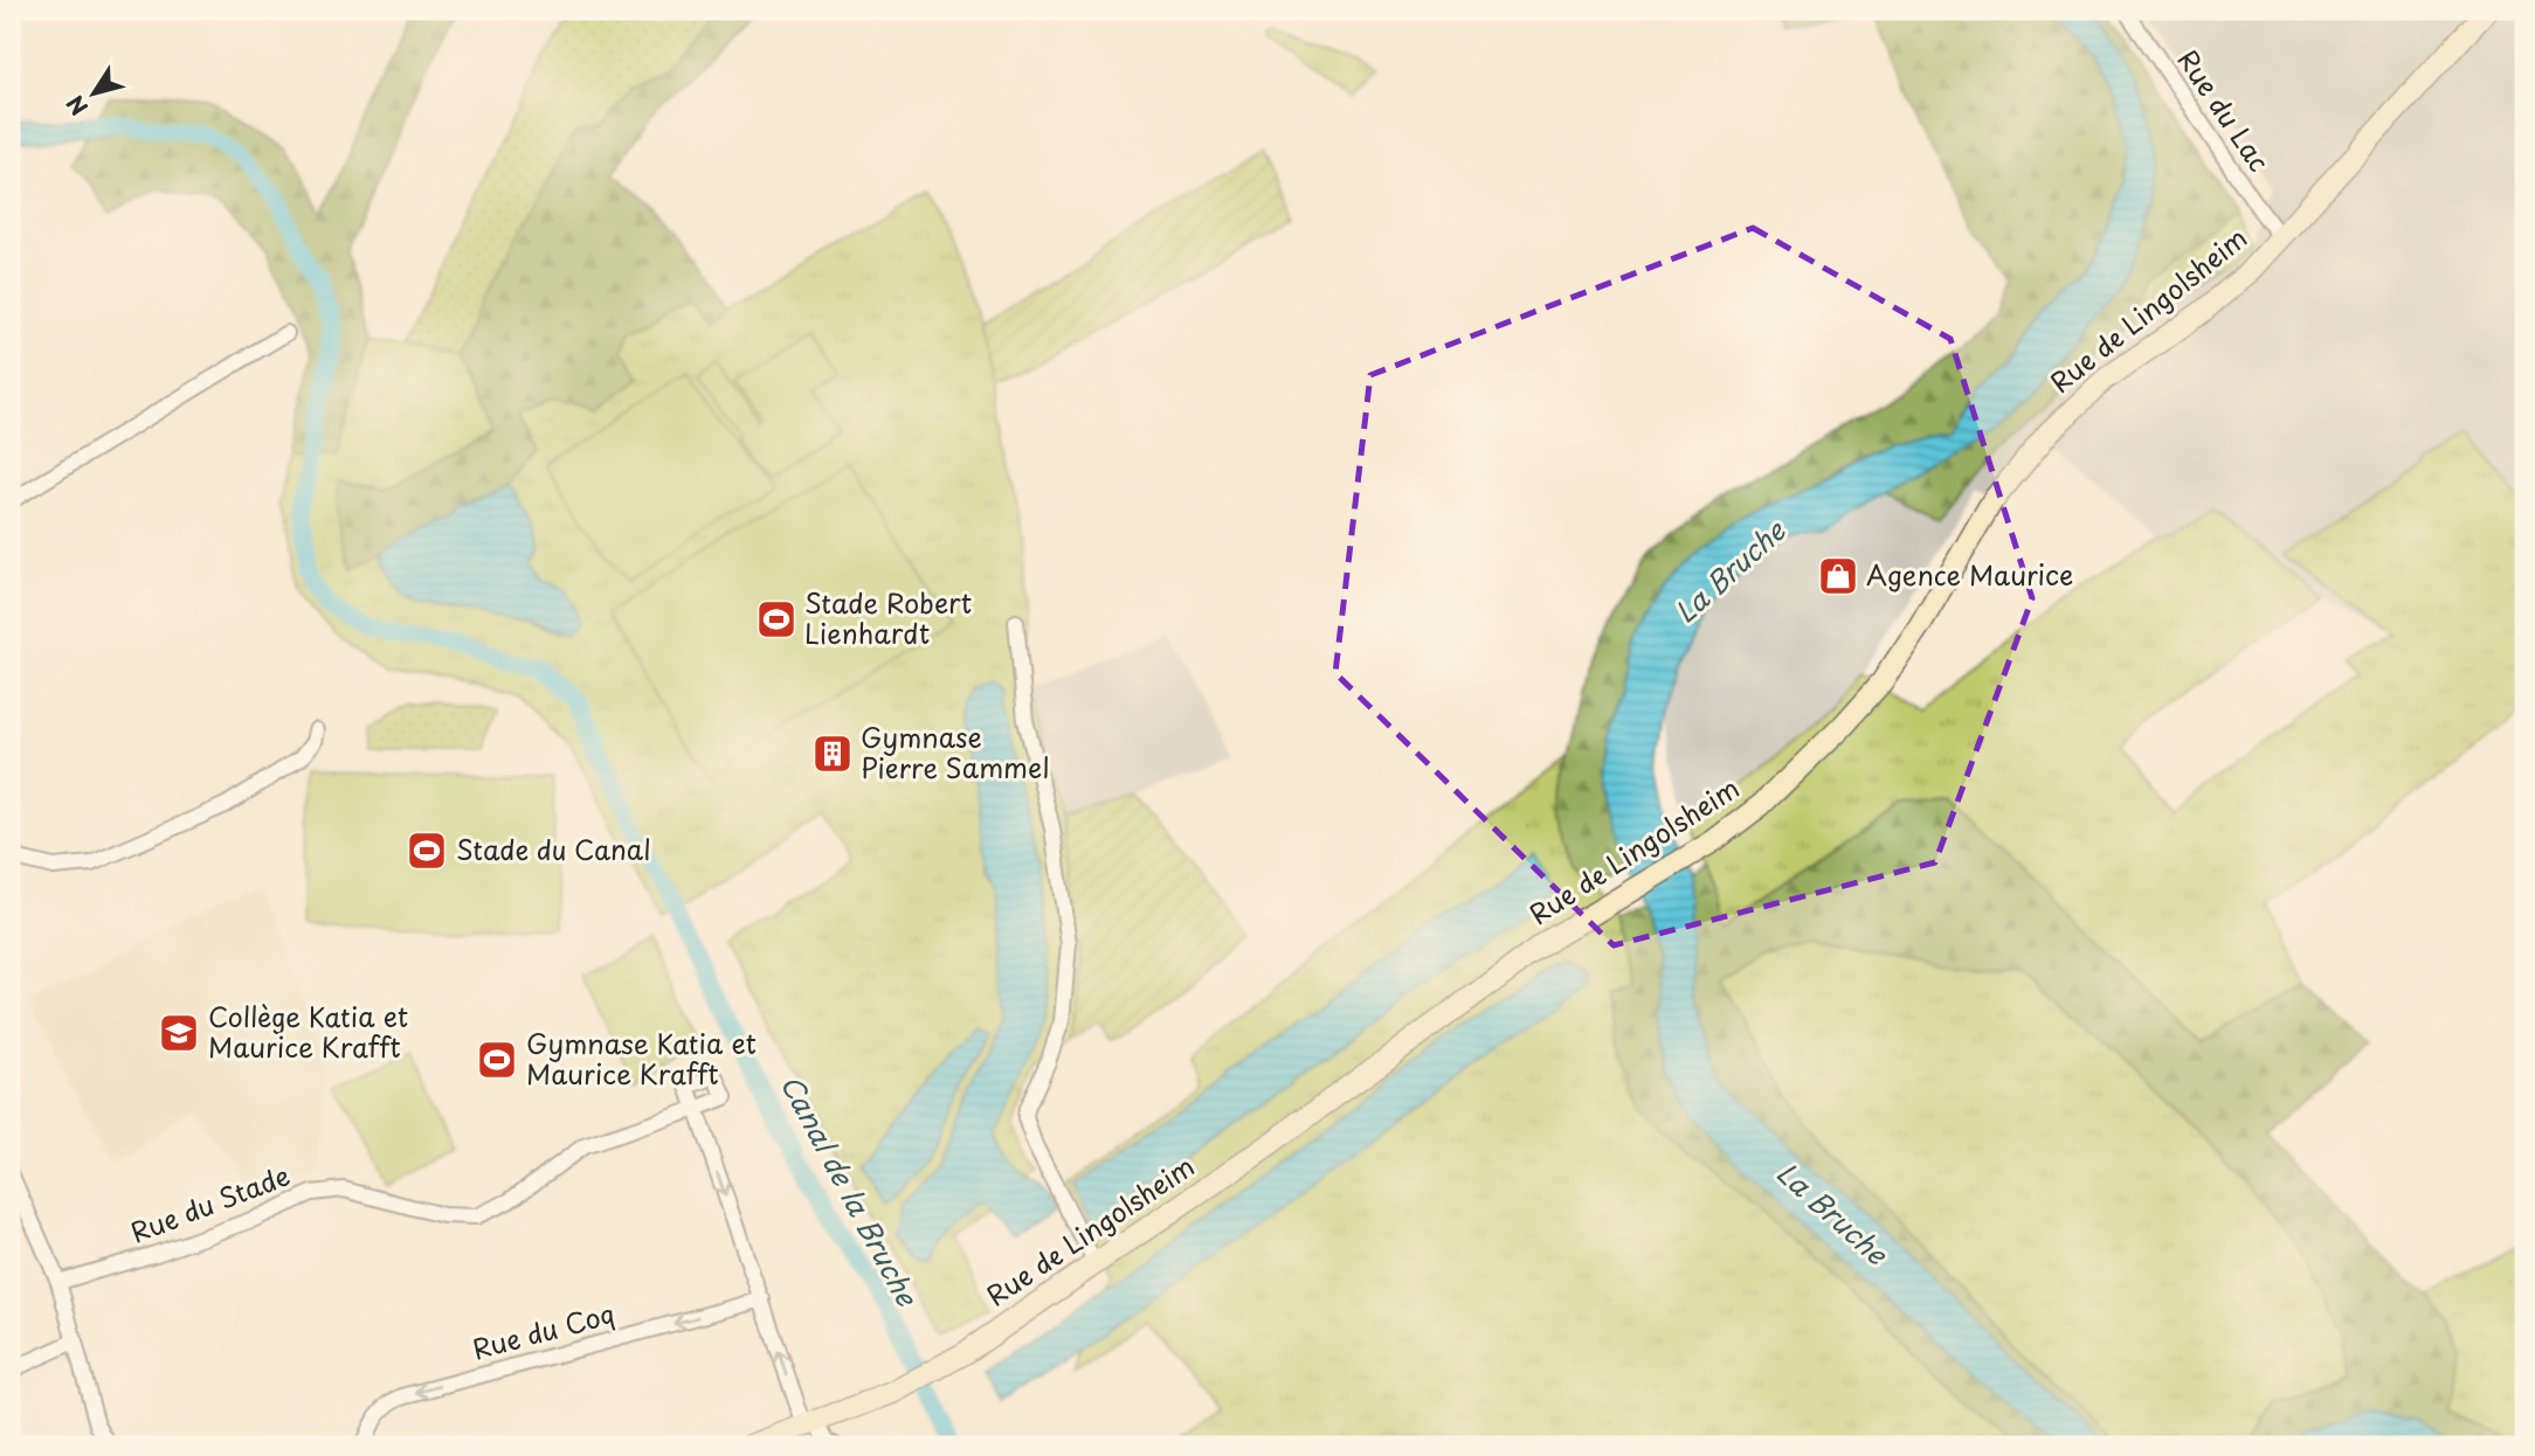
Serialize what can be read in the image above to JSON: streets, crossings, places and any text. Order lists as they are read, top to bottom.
{
  "streets": {
    "main road": ["Rue de Lingolsheim"],
    "street": ["Rue du Lac", "Rue du Stade", "Rue du Coq"]
  },
  "crossings": [
    ["Rue du Lac", "Rue de Lingolsheim"],
    ["Rue du Stade", "Rue du Coq"]
  ],
  "one_way": ["Rue du Coq"],
  "water": ["La Bruche", "Canal de la Bruche"],
  "places": {
    "shop": ["Agence Maurice"],
    "sports": ["Stade Robert Lienhardt", "Stade du Canal", "Gymnase Katia et Maurice Krafft"],
    "building": ["Gymnase Pierre Sammel"],
    "school or university": ["Collège Katia et Maurice Krafft"]
  },
  "north": "bottom left"
}
